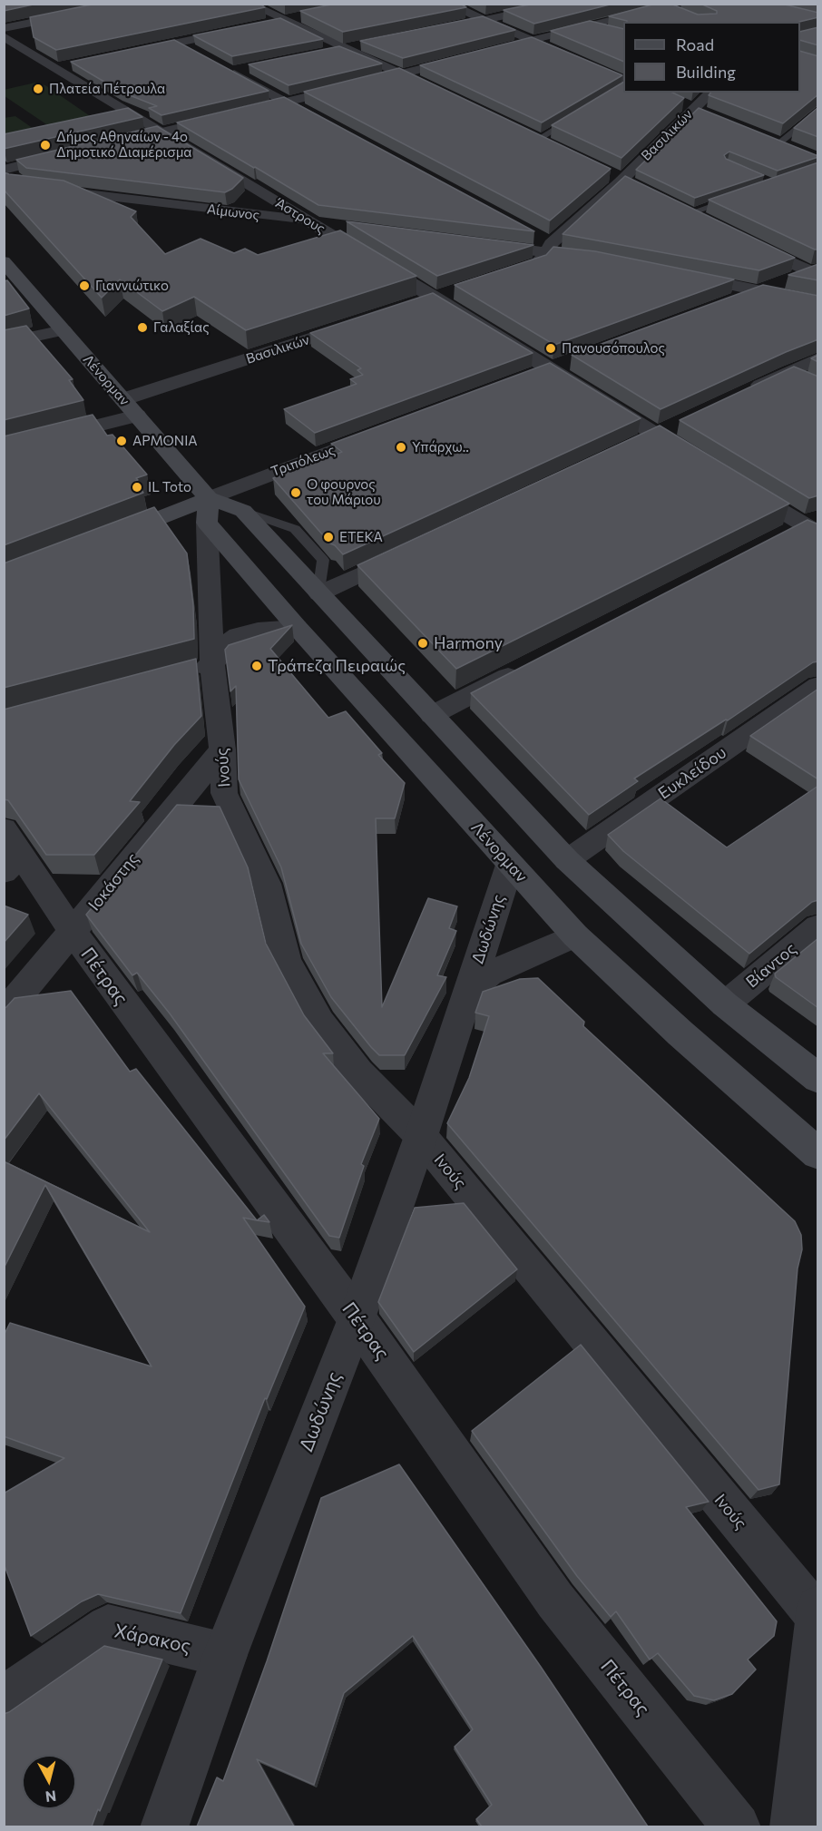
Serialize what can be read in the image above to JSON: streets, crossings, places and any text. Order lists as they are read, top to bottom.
{
  "streets": {
    "main road": ["Λένορμαν", "Τριπόλεως"],
    "street": [
      "Βασιλικών",
      "Αίμωνος",
      "Άστρους",
      "Ινούς",
      "Ευκλείδου",
      "Ιοκάστης",
      "Δωδώνης",
      "Βίαντος",
      "Πέτρας",
      "Χάρακος"
    ]
  },
  "crossings": [
    ["Βασιλικών", "Λένορμαν"],
    ["Αίμωνος", "Άστρους"],
    ["Λένορμαν", "Τριπόλεως"],
    ["Λένορμαν", "Ευκλείδου"],
    ["Λένορμαν", "Δωδώνης"],
    ["Λένορμαν", "Βίαντος"],
    ["Ινούς", "Ιοκάστης"],
    ["Ινούς", "Δωδώνης"],
    ["Ιοκάστης", "Πέτρας"],
    ["Δωδώνης", "Πέτρας"],
    ["Δωδώνης", "Χάρακος"]
  ],
  "places": [
    "Πλατεία Πέτρουλα",
    "Δήμος Αθηναίων - 4ο Δημοτικό Διαμέρισμα",
    "Γιαννιώτικο",
    "Γαλαξίας",
    "Πανουσόπουλος",
    "ΑΡΜΟΝΙΑ",
    "Υπάρχω..",
    "IL Toto",
    "Ο φουρνος του Μάριου",
    "ΕΤΕΚΑ",
    "Harmony",
    "Τράπεζα Πειραιώς"
  ],
  "legend": ["Road", "Building"],
  "north": "bottom"
}
